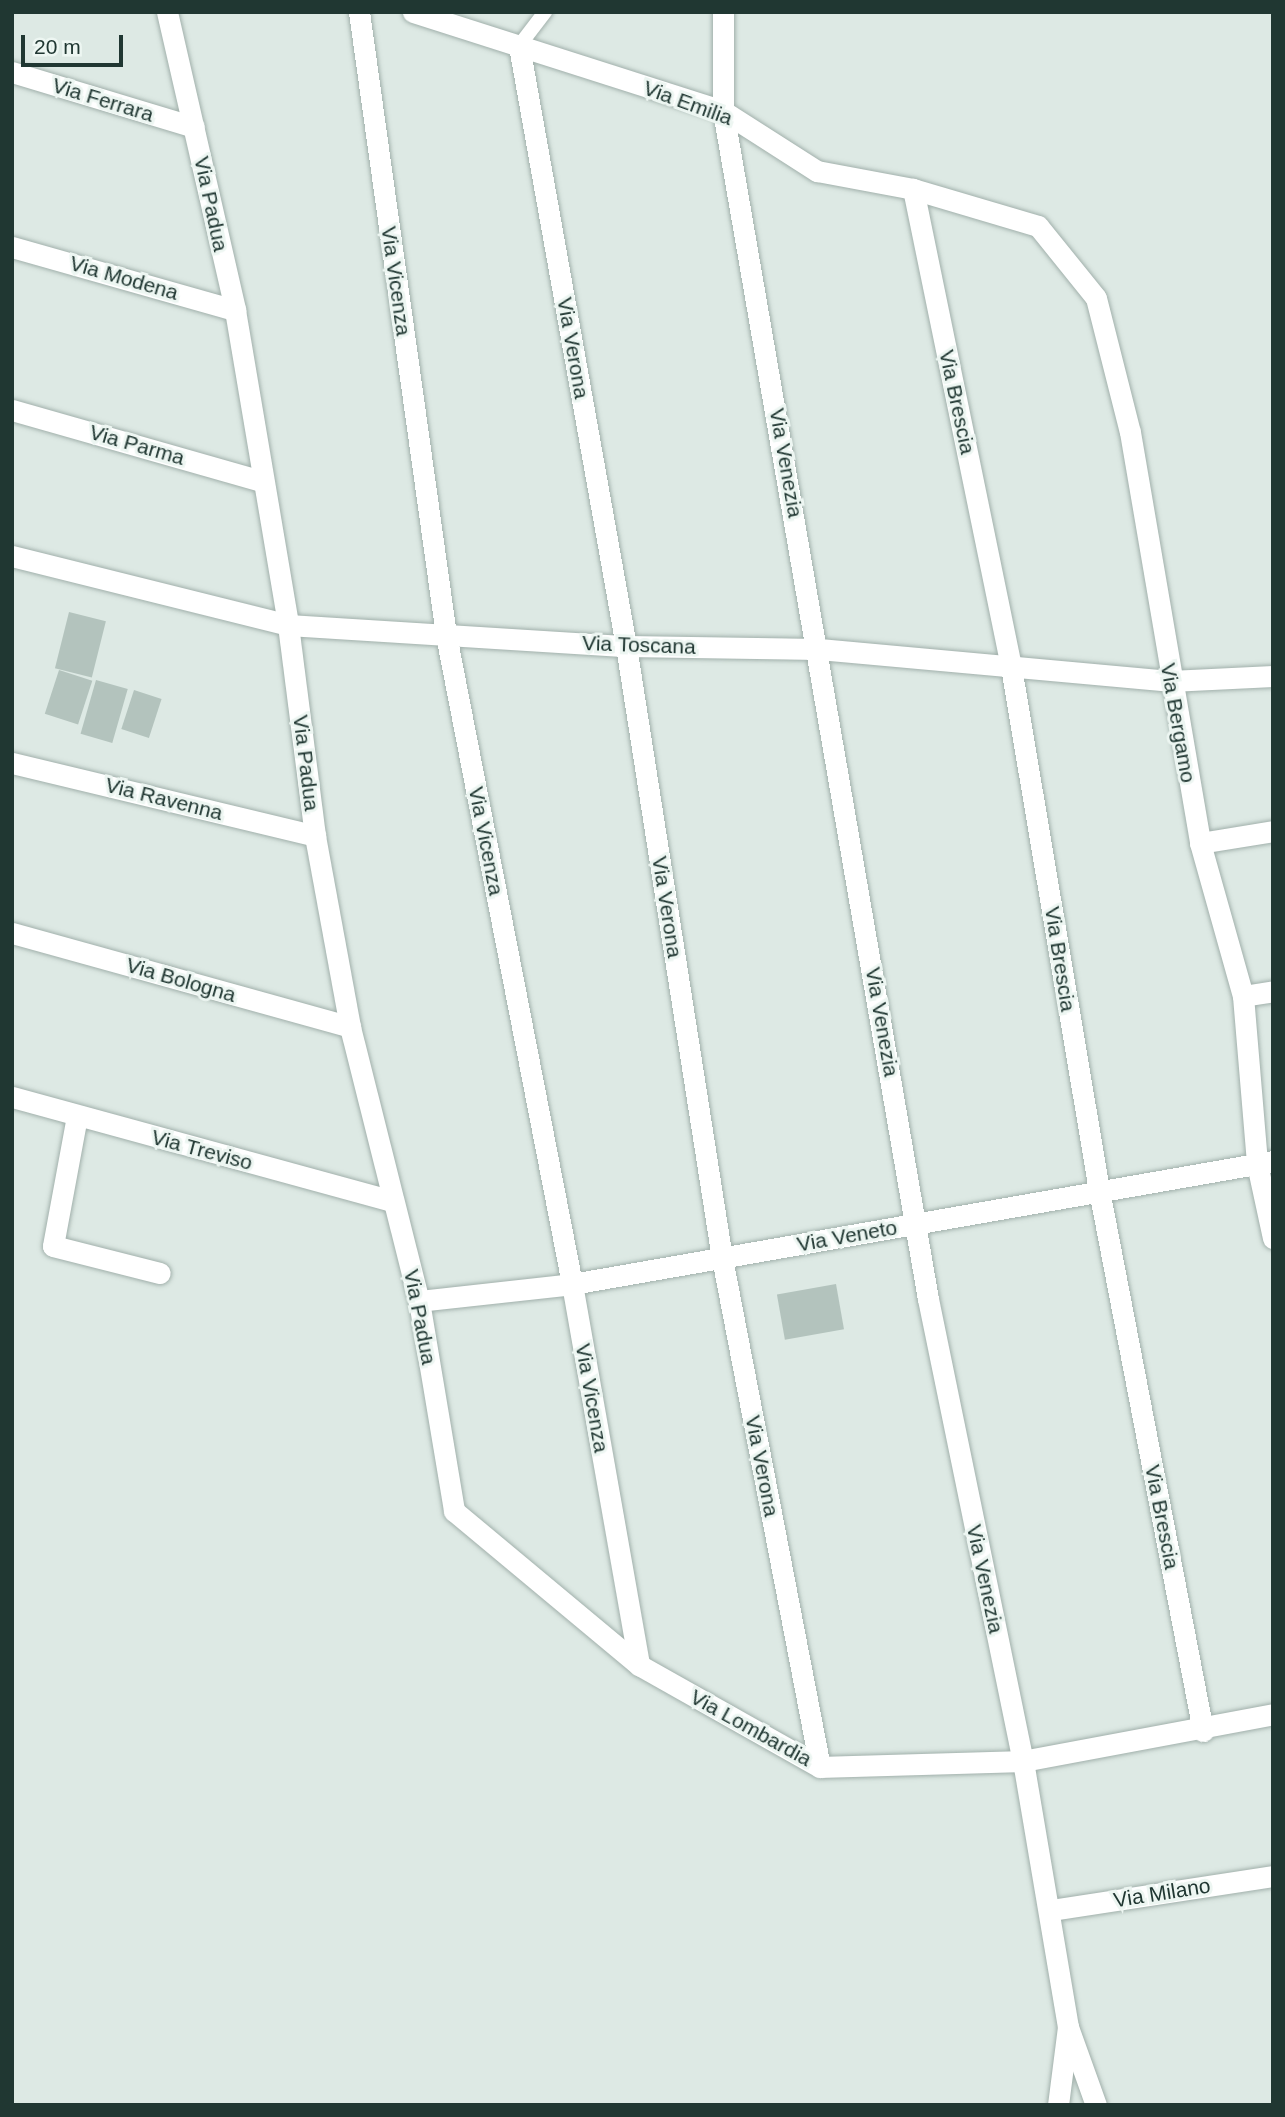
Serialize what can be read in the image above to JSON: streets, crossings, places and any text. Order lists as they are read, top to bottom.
{
  "streets": {
    "street": [
      "Via Ferrara",
      "Via Emilia",
      "Via Padua",
      "Via Modena",
      "Via Vicenza",
      "Via Verona",
      "Via Brescia",
      "Via Parma",
      "Via Venezia",
      "Via Toscana",
      "Via Bergamo",
      "Via Ravenna",
      "Via Bologna",
      "Via Treviso",
      "Via Veneto",
      "Via Lombardia",
      "Via Milano"
    ]
  },
  "crossings": [
    ["Via Ferrara", "Via Padua"],
    ["Via Emilia", "Via Verona"],
    ["Via Emilia", "Via Brescia"],
    ["Via Emilia", "Via Venezia"],
    ["Via Emilia", "Via Bergamo"],
    ["Via Padua", "Via Modena"],
    ["Via Padua", "Via Parma"],
    ["Via Padua", "Via Toscana"],
    ["Via Padua", "Via Ravenna"],
    ["Via Padua", "Via Bologna"],
    ["Via Padua", "Via Treviso"],
    ["Via Padua", "Via Veneto"],
    ["Via Padua", "Via Lombardia"],
    ["Via Vicenza", "Via Toscana"],
    ["Via Vicenza", "Via Veneto"],
    ["Via Vicenza", "Via Lombardia"],
    ["Via Verona", "Via Toscana"],
    ["Via Verona", "Via Veneto"],
    ["Via Verona", "Via Lombardia"],
    ["Via Brescia", "Via Toscana"],
    ["Via Brescia", "Via Veneto"],
    ["Via Brescia", "Via Lombardia"],
    ["Via Venezia", "Via Toscana"],
    ["Via Venezia", "Via Veneto"],
    ["Via Venezia", "Via Lombardia"],
    ["Via Venezia", "Via Milano"],
    ["Via Toscana", "Via Bergamo"],
    ["Via Bergamo", "Via Veneto"]
  ],
  "scale_bar": "20 m"
}
